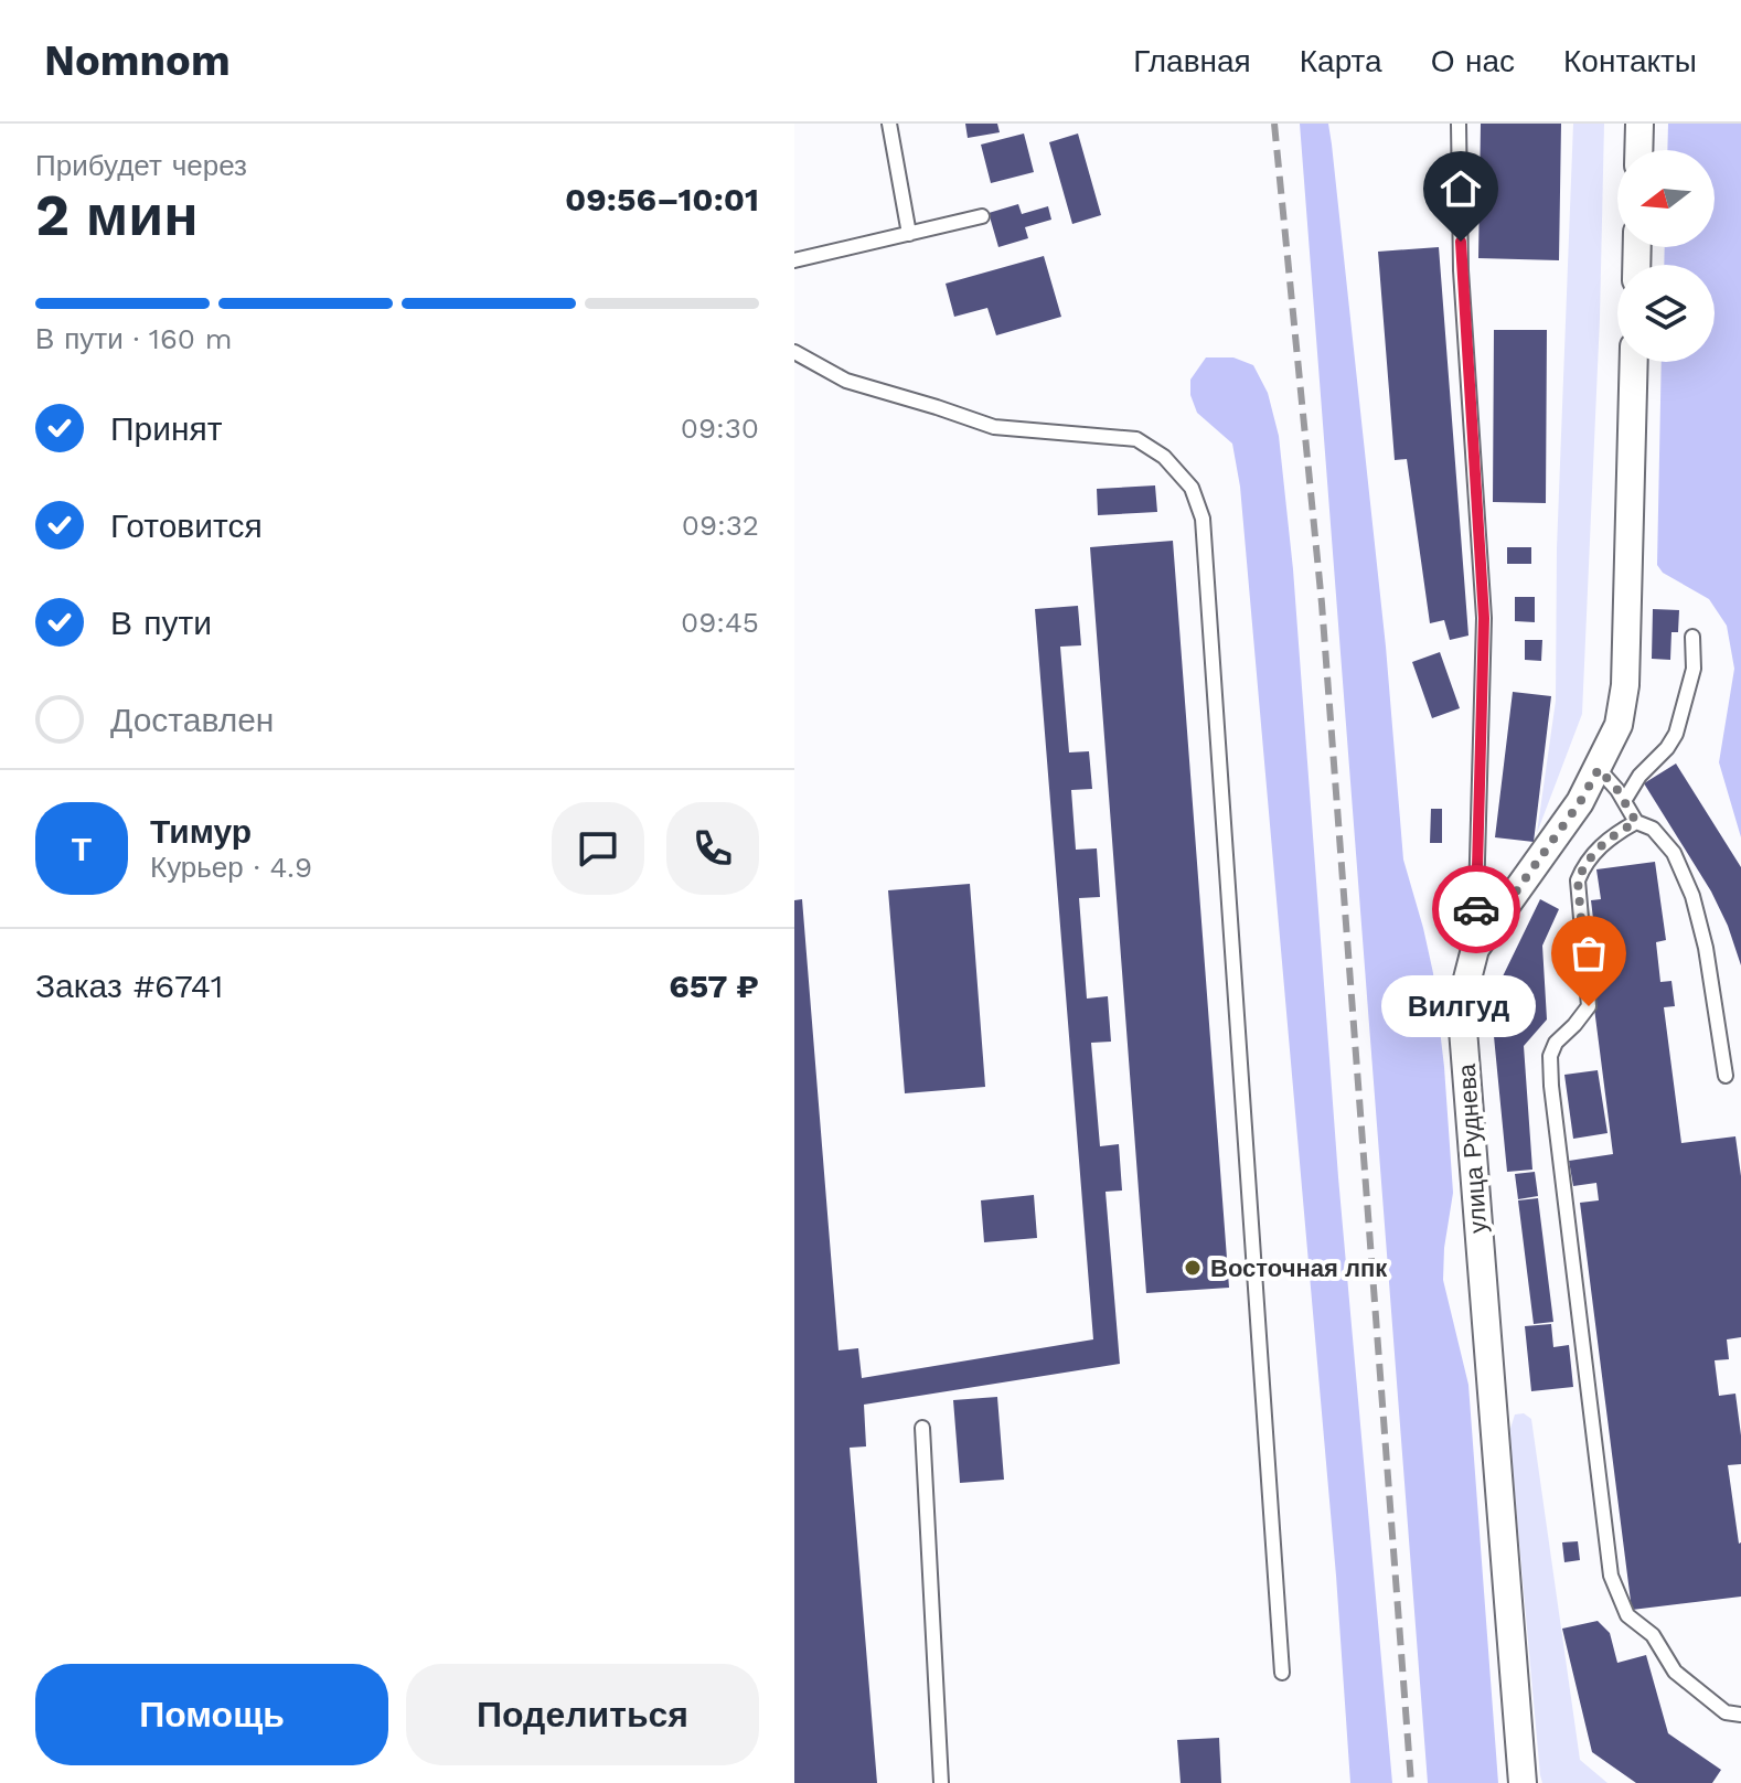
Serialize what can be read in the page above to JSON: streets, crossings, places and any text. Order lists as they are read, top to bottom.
{
  "streets": {
    "street": ["улица Руднева"]
  },
  "places": ["Вилгуд", "Восточная лпк"],
  "north": "left",
  "page": {
    "header": "Nomnom",
    "nav": [
      "Главная",
      "Карта",
      "О нас",
      "Контакты"
    ],
    "heading": ["2 мин", "Прибудет через", "09:56–10:01"],
    "panel": [
      "Тимур",
      "Курьер · 4.9",
      "Заказ #6741",
      "657 ₽"
    ],
    "bar": "В пути · 160 m",
    "list": [
      ["Принят", "09:30"],
      ["Готовится", "09:32"],
      ["В пути", "09:45"],
      "Доставлен"
    ],
    "round": "Т",
    "bubble": "Вилгуд",
    "buttons": ["Помощь", "Поделиться"]
  }
}
